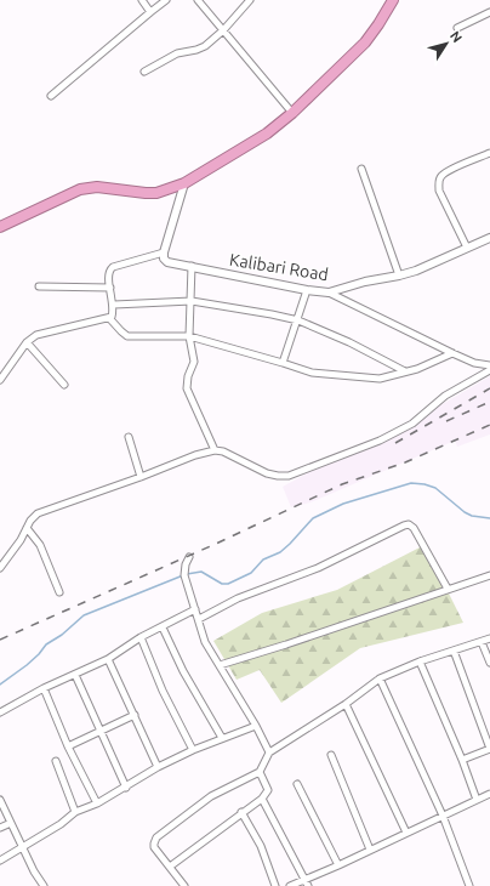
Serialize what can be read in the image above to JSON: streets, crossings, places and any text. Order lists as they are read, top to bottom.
{
  "streets": {
    "street": ["Kalibari Road"]
  },
  "north": "top right"
}
